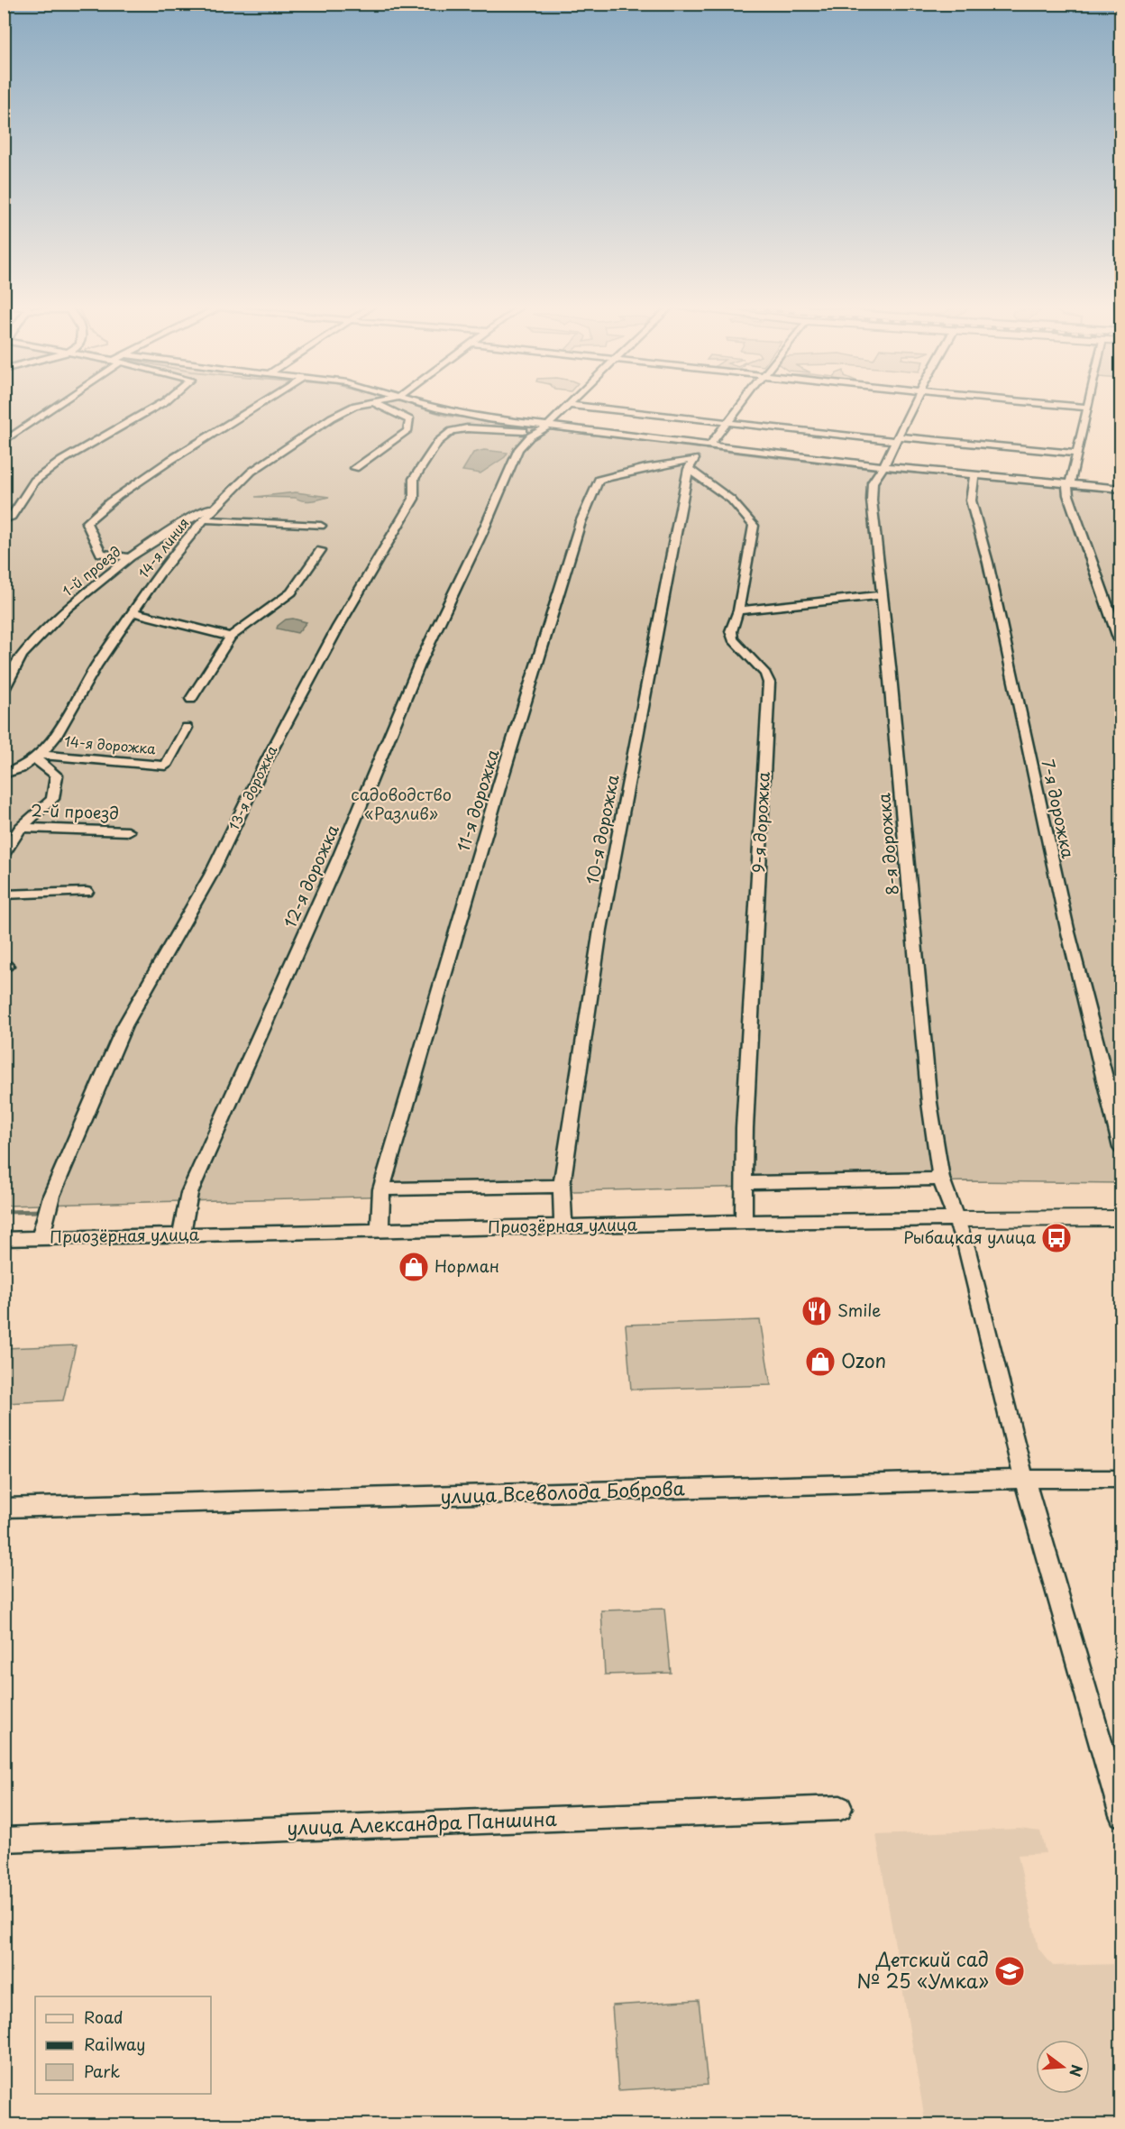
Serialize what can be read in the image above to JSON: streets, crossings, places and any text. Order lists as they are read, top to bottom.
{
  "streets": {
    "street": [
      "14-я линия",
      "1-й проезд",
      "14-я дорожка",
      "13-я дорожка",
      "11-я дорожка",
      "7-я дорожка",
      "2-й проезд",
      "9-я дорожка",
      "10-я дорожка",
      "8-я дорожка",
      "12-я дорожка",
      "Приозёрная улица",
      "улица Всеволода Боброва",
      "улица Александра Паншина"
    ]
  },
  "crossings": [
    ["14-я линия", "1-й проезд"],
    ["14-я линия", "14-я дорожка"],
    ["14-я линия", "2-й проезд"],
    ["14-я дорожка", "2-й проезд"],
    ["13-я дорожка", "12-я дорожка"],
    ["13-я дорожка", "Приозёрная улица"],
    ["11-я дорожка", "9-я дорожка"],
    ["11-я дорожка", "10-я дорожка"],
    ["11-я дорожка", "Приозёрная улица"],
    ["9-я дорожка", "10-я дорожка"],
    ["9-я дорожка", "Приозёрная улица"],
    ["10-я дорожка", "Приозёрная улица"],
    ["8-я дорожка", "Приозёрная улица"],
    ["12-я дорожка", "Приозёрная улица"]
  ],
  "parks": ["садоводство «Разлив»"],
  "places": {
    "bus stop": ["Рыбацкая улица"],
    "shop": ["Норман", "Ozon"],
    "restaurant": ["Smile"],
    "school or university": ["Детский сад № 25 «Умка»"]
  },
  "legend": ["Road", "Railway", "Park"],
  "north": "right"
}
